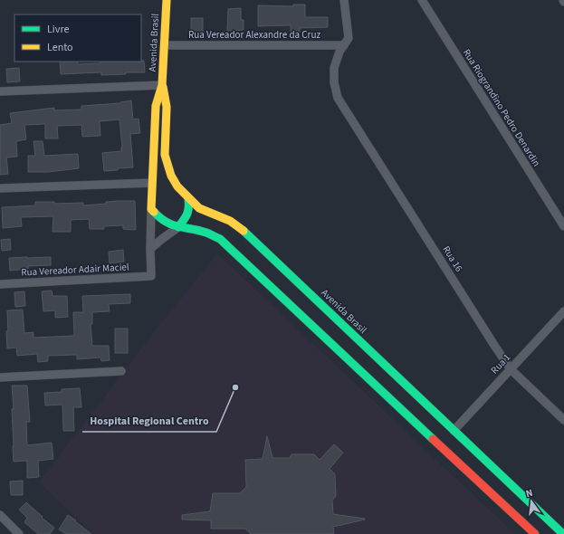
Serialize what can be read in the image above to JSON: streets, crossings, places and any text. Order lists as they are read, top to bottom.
{
  "streets": {
    "street": [
      "Rua Vereador Alexandre da Cruz",
      "Avenida Brasil",
      "Rua Riograndino Pedro Denardin",
      "Rua 16",
      "Rua Vereador Adair Maciel",
      "Rua 1"
    ]
  },
  "crossings": [
    ["Rua Vereador Alexandre da Cruz", "Avenida Brasil"],
    ["Rua Vereador Alexandre da Cruz", "Rua 16"],
    ["Avenida Brasil", "Rua Vereador Adair Maciel"],
    ["Avenida Brasil", "Rua 1"],
    ["Rua 16", "Rua 1"]
  ],
  "places": ["Hospital Regional Centro"],
  "legend": ["Livre", "Lento"],
  "north": "top"
}
